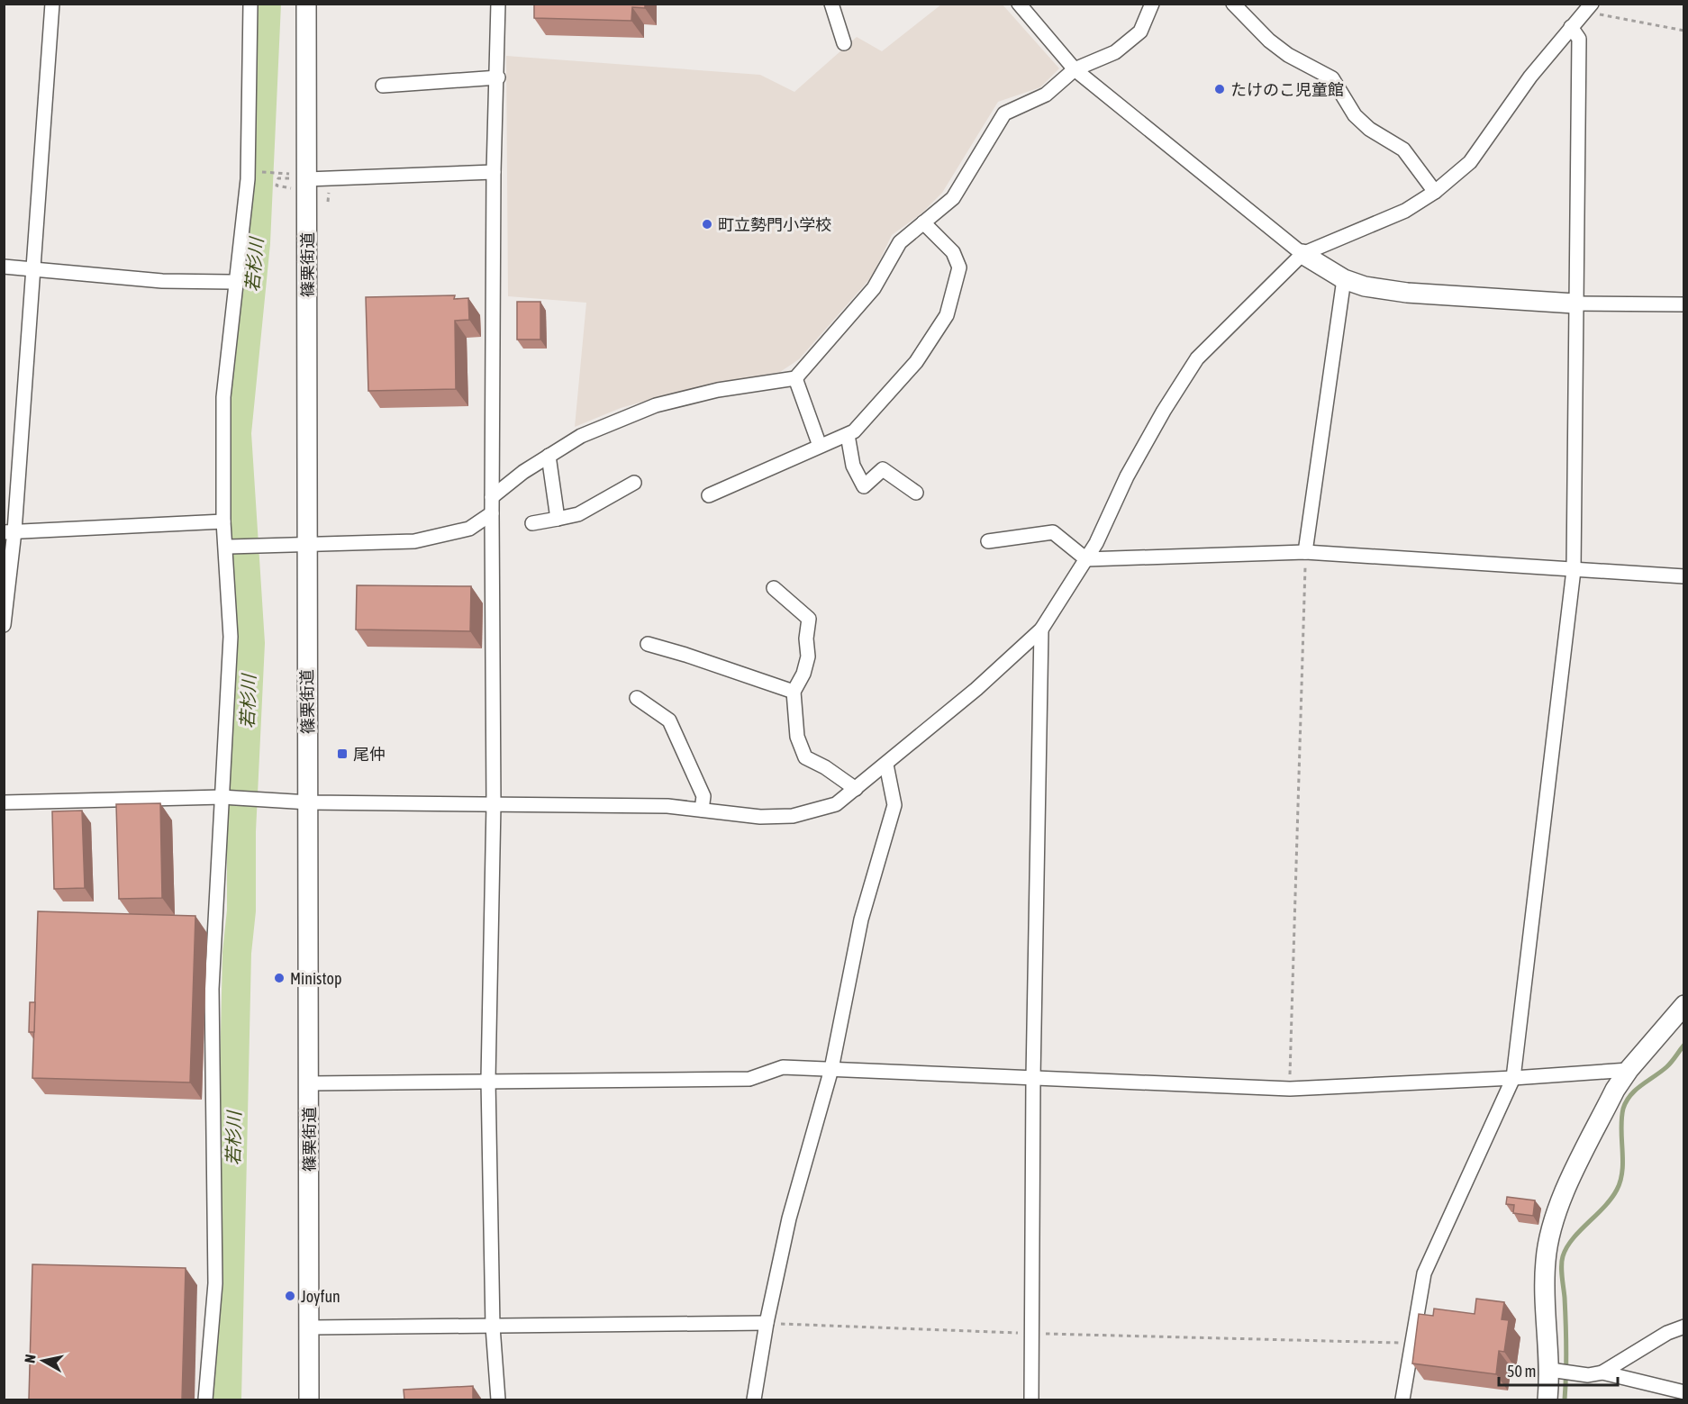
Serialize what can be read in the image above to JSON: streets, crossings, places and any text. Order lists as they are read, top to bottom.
{
  "streets": {
    "main road": ["篠栗街道"]
  },
  "water": ["若杉川"],
  "places": {
    "other": [
      "たけのこ児童館",
      "町立勢門小学校",
      "Ministop",
      "Joyfun"
    ],
    "transit": ["尾仲"]
  },
  "scale_bar": "50 m",
  "north": "left"
}
